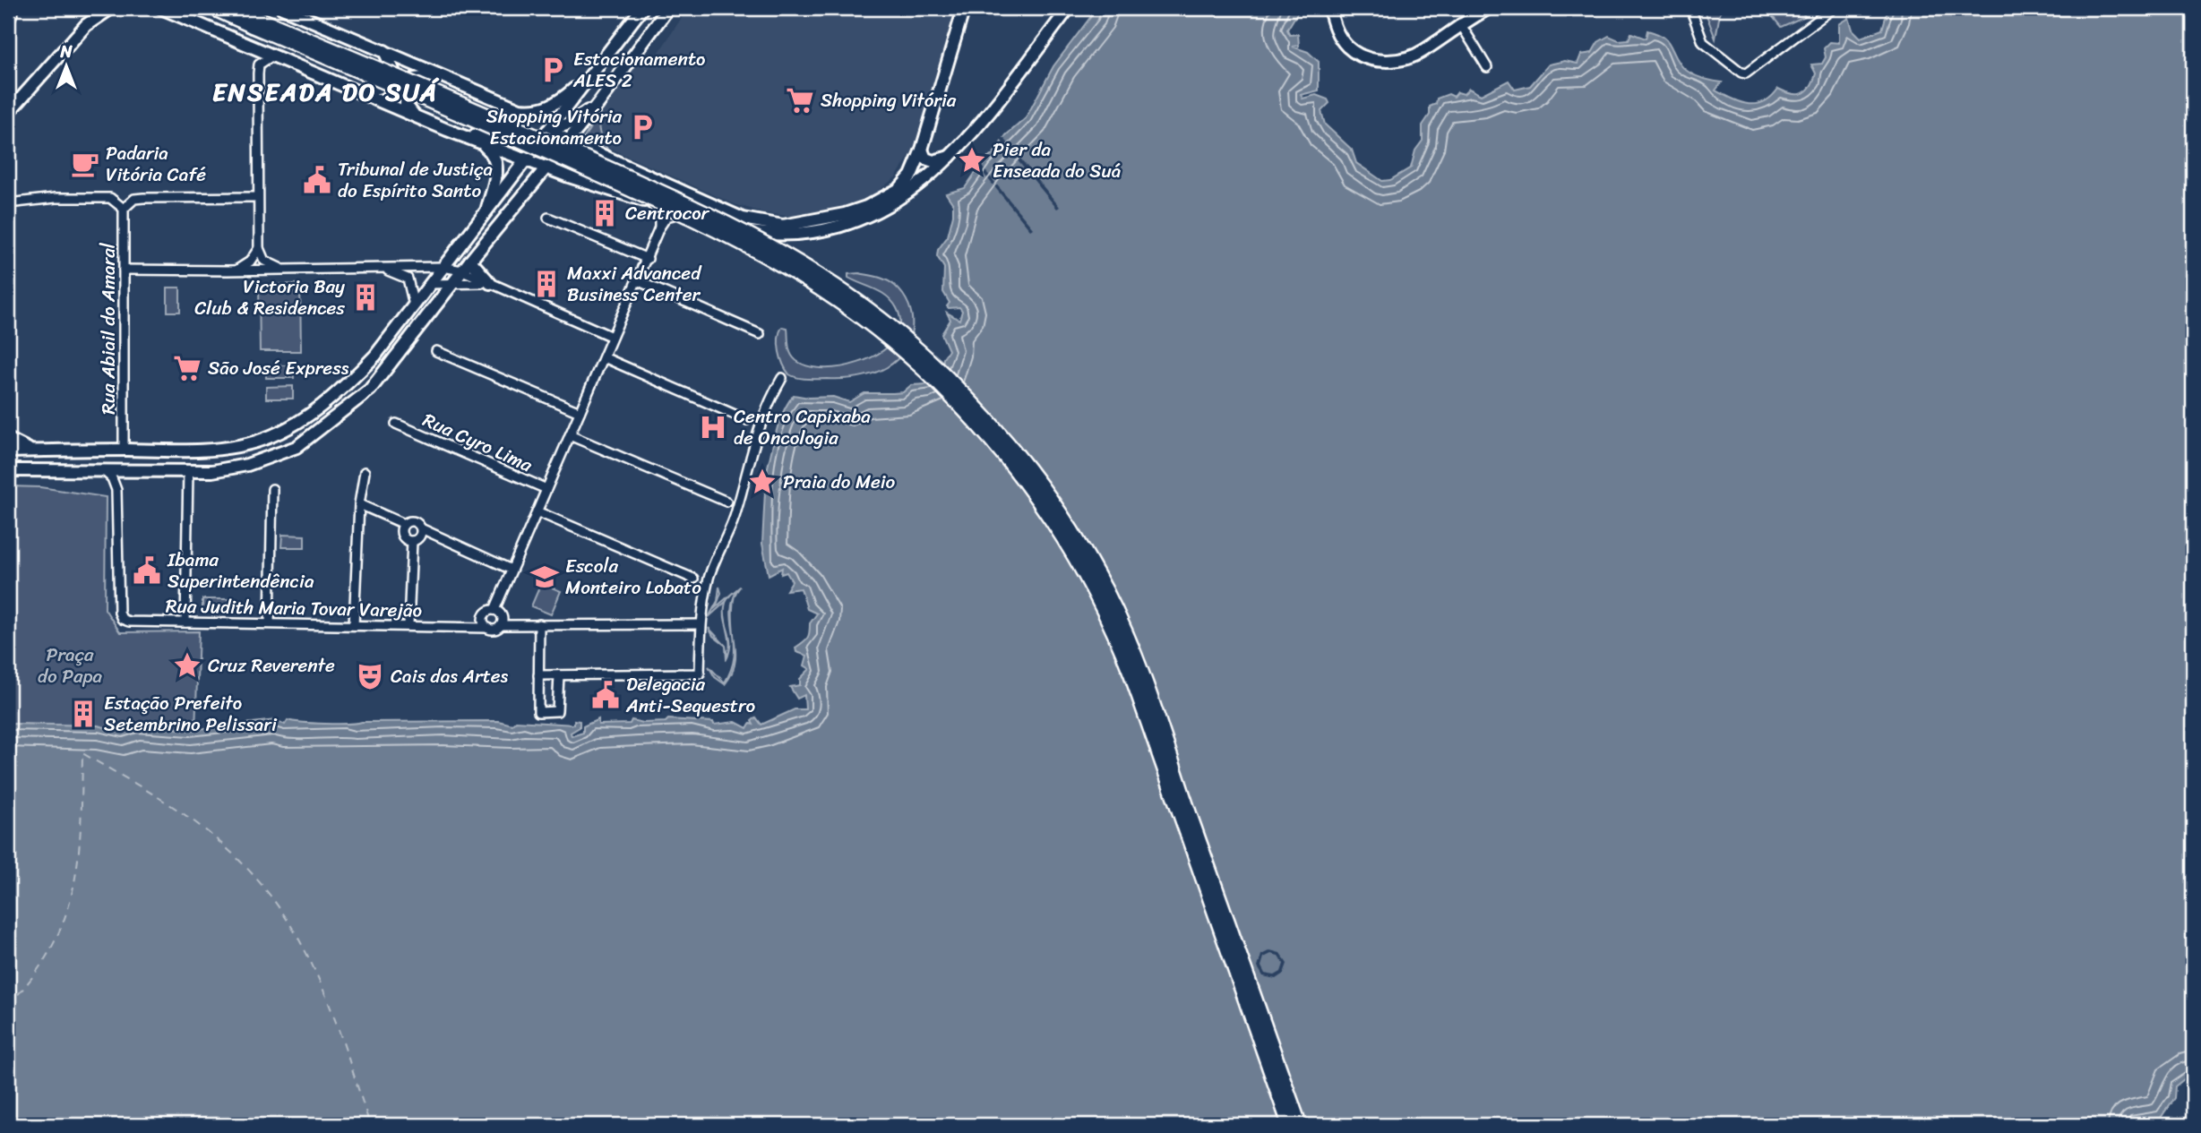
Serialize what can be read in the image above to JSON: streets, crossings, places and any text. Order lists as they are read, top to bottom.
{
  "streets": {
    "street": ["Rua Abiail do Amaral", "Rua Cyro Lima", "Rua Judith Maria Tovar Varejão"]
  },
  "districts": ["ENSEADA DO SUÁ"],
  "parks": ["Praça do Papa"],
  "places": {
    "parking": ["Estacionamento ALES 2", "Shopping Vitória Estacionamento"],
    "supermarket": ["Shopping Vitória", "São José Express"],
    "place": ["Pier da Enseada do Suá", "Praia do Meio", "Cruz Reverente"],
    "cafe": ["Padaria Vitória Café"],
    "public building": ["Tribunal de Justiça do Espírito Santo", "Ibama Superintendência", "Delegacia Anti-Sequestro"],
    "building": [
      "Centrocor",
      "Maxxi Advanced Business Center",
      "Victoria Bay Club & Residences",
      "Estação Prefeito Setembrino Pelissari"
    ],
    "hospital": ["Centro Capixaba de Oncologia"],
    "school or university": ["Escola Monteiro Lobato"],
    "theatre": ["Cais das Artes"]
  },
  "north": "top"
}
